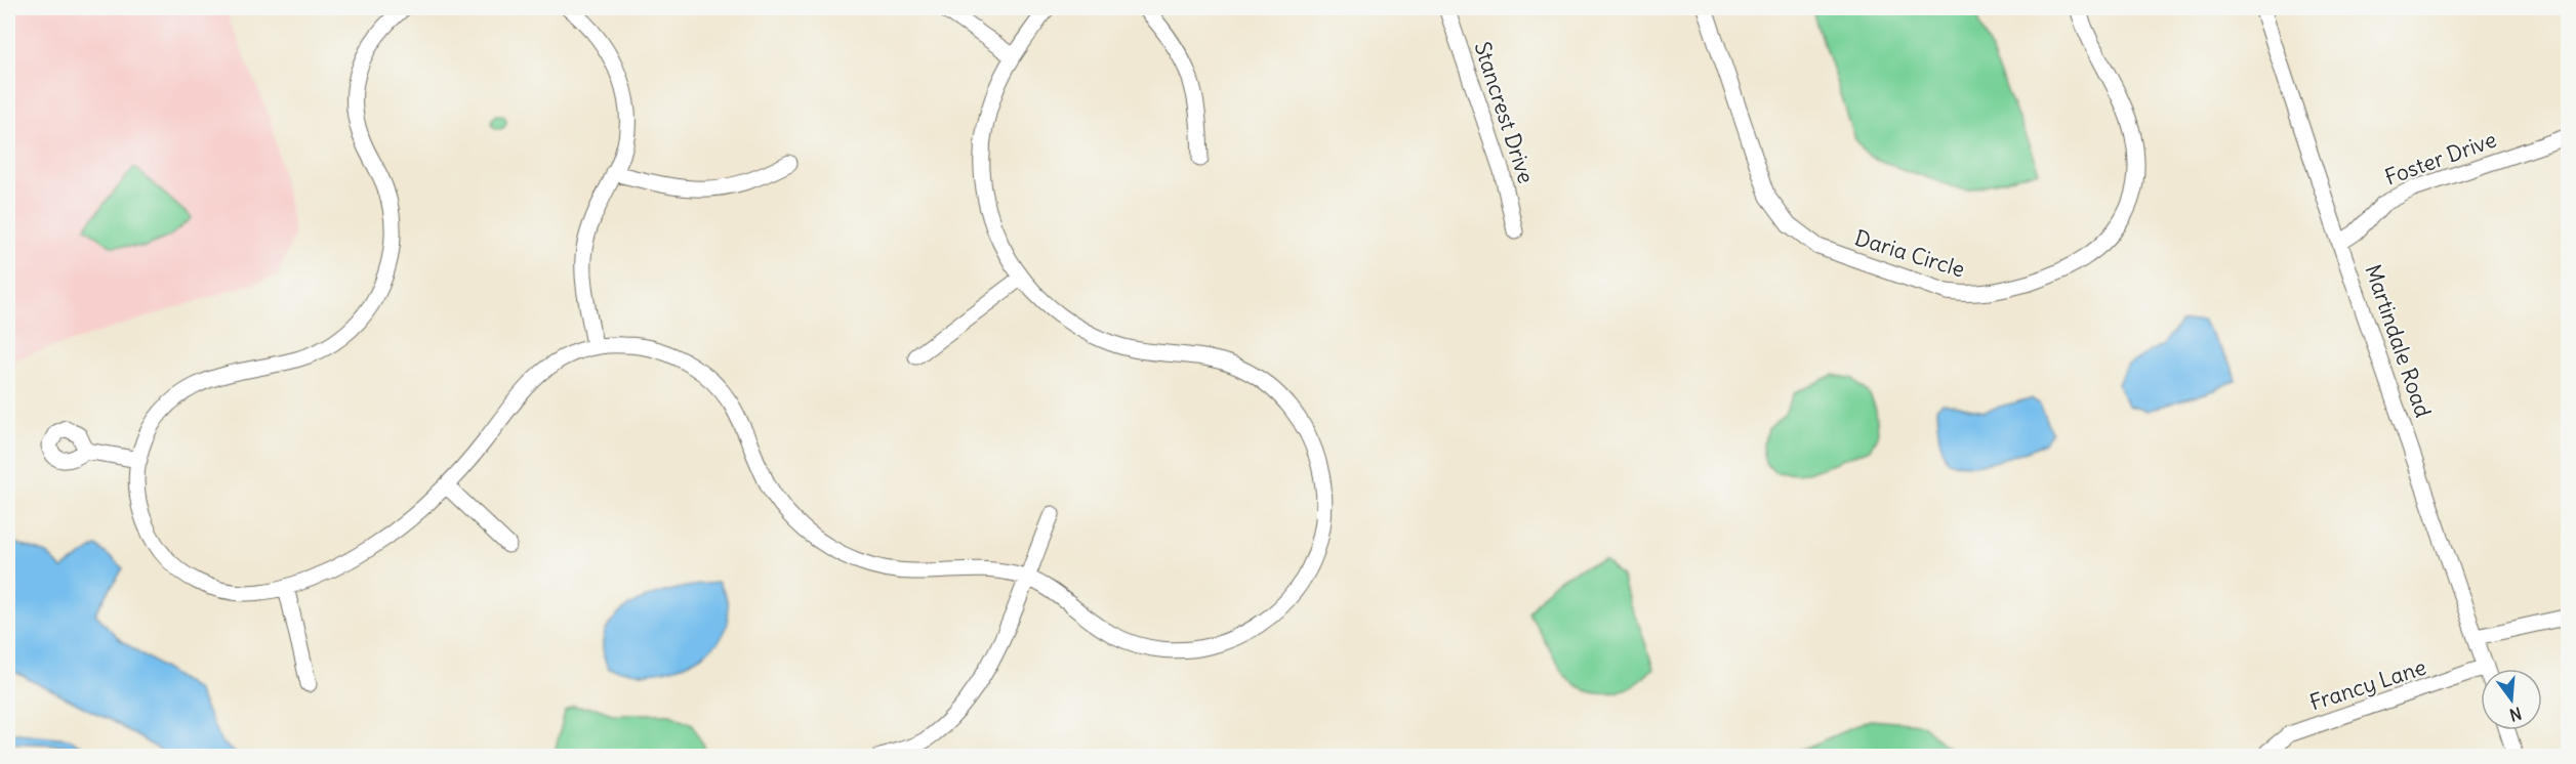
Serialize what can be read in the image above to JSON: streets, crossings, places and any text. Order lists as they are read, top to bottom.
{
  "streets": {
    "street": [
      "Stancrest Drive",
      "Foster Drive",
      "Daria Circle",
      "Martindale Road",
      "Francy Lane"
    ]
  },
  "crossings": [
    ["Foster Drive", "Martindale Road"],
    ["Martindale Road", "Francy Lane"]
  ],
  "north": "bottom"
}
